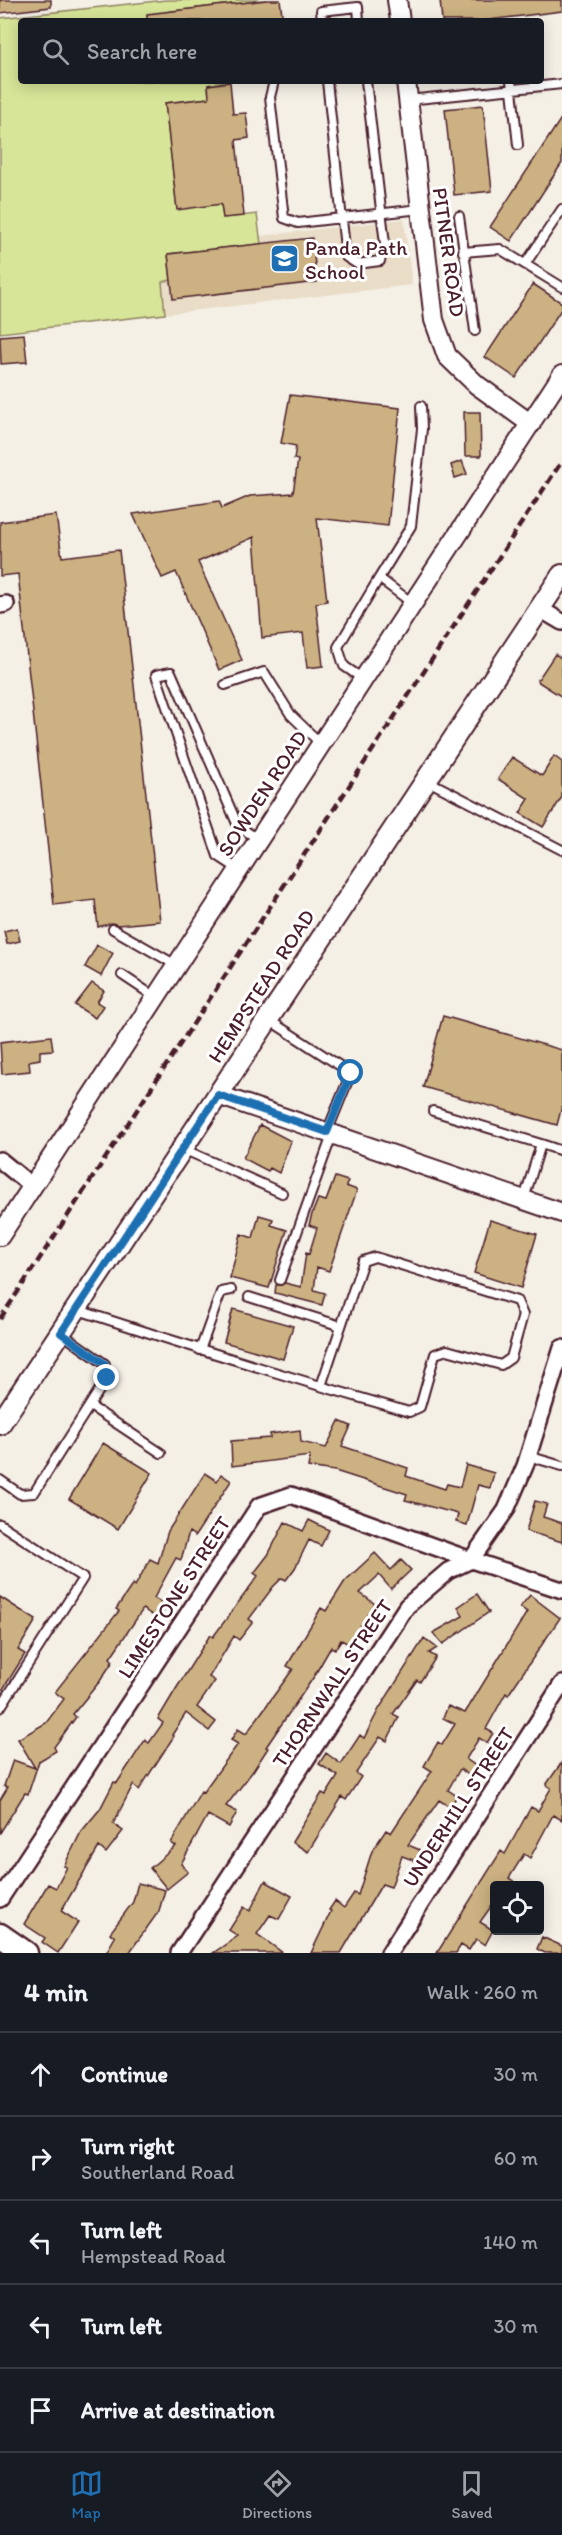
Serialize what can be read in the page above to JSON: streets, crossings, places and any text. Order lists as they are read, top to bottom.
{
  "streets": {
    "main road": ["HEMPSTEAD ROAD"],
    "street": [
      "PITNER ROAD",
      "SOWDEN ROAD",
      "LIMESTONE STREET",
      "THORNWALL STREET",
      "UNDERHILL STREET"
    ]
  },
  "crossings": [
    ["PITNER ROAD", "SOWDEN ROAD"],
    ["LIMESTONE STREET", "THORNWALL STREET"]
  ],
  "places": {
    "school or university": ["Panda Path School"]
  },
  "page": {
    "search": "Search here",
    "heading": ["4 min", "Walk · 260 m"],
    "list": [
      ["Continue", "30 m"],
      ["Turn right", "Southerland Road", "60 m"],
      ["Turn left", "Hempstead Road", "140 m"],
      ["Turn left", "30 m"],
      "Arrive at destination"
    ],
    "nav": ["Map", "Directions", "Saved"]
  }
}
